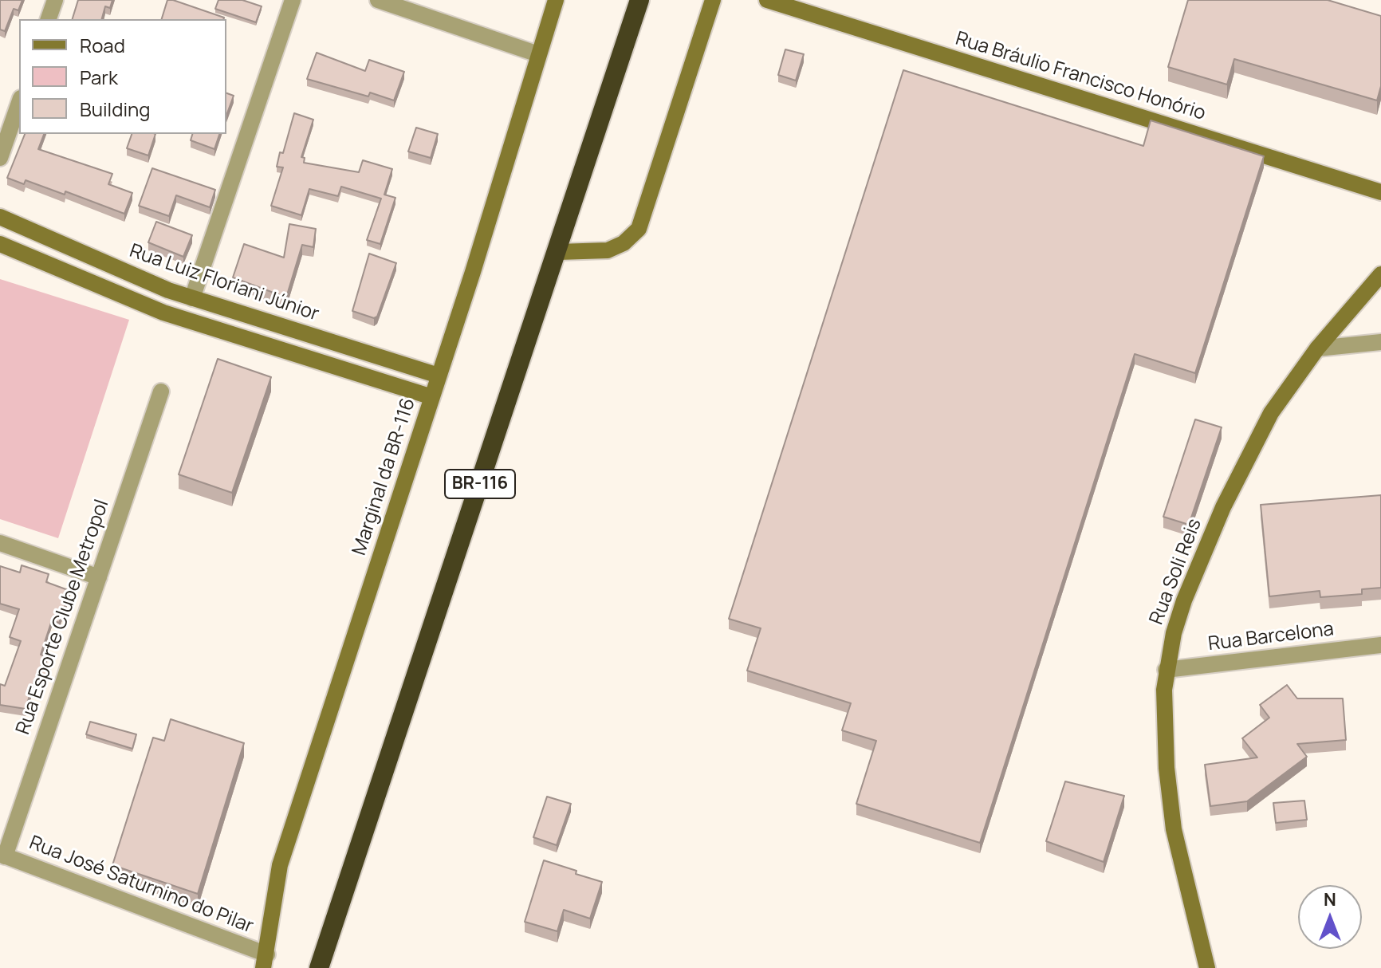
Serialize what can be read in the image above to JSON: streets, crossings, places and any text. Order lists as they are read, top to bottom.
{
  "streets": {
    "highway": ["BR-116"],
    "street": [
      "Rua Bráulio Francisco Honório",
      "Rua Luiz Floriani Júnior",
      "Marginal da BR-116",
      "Rua Soli Reis",
      "Rua Esporte Clube Metropol",
      "Rua Barcelona",
      "Rua José Saturnino do Pilar"
    ]
  },
  "crossings": [
    ["Rua Luiz Floriani Júnior", "Marginal da BR-116"],
    ["Marginal da BR-116", "Rua José Saturnino do Pilar"],
    ["Rua Soli Reis", "Rua Barcelona"],
    ["Rua Esporte Clube Metropol", "Rua José Saturnino do Pilar"]
  ],
  "legend": ["Road", "Park", "Building"],
  "north": "top"
}
